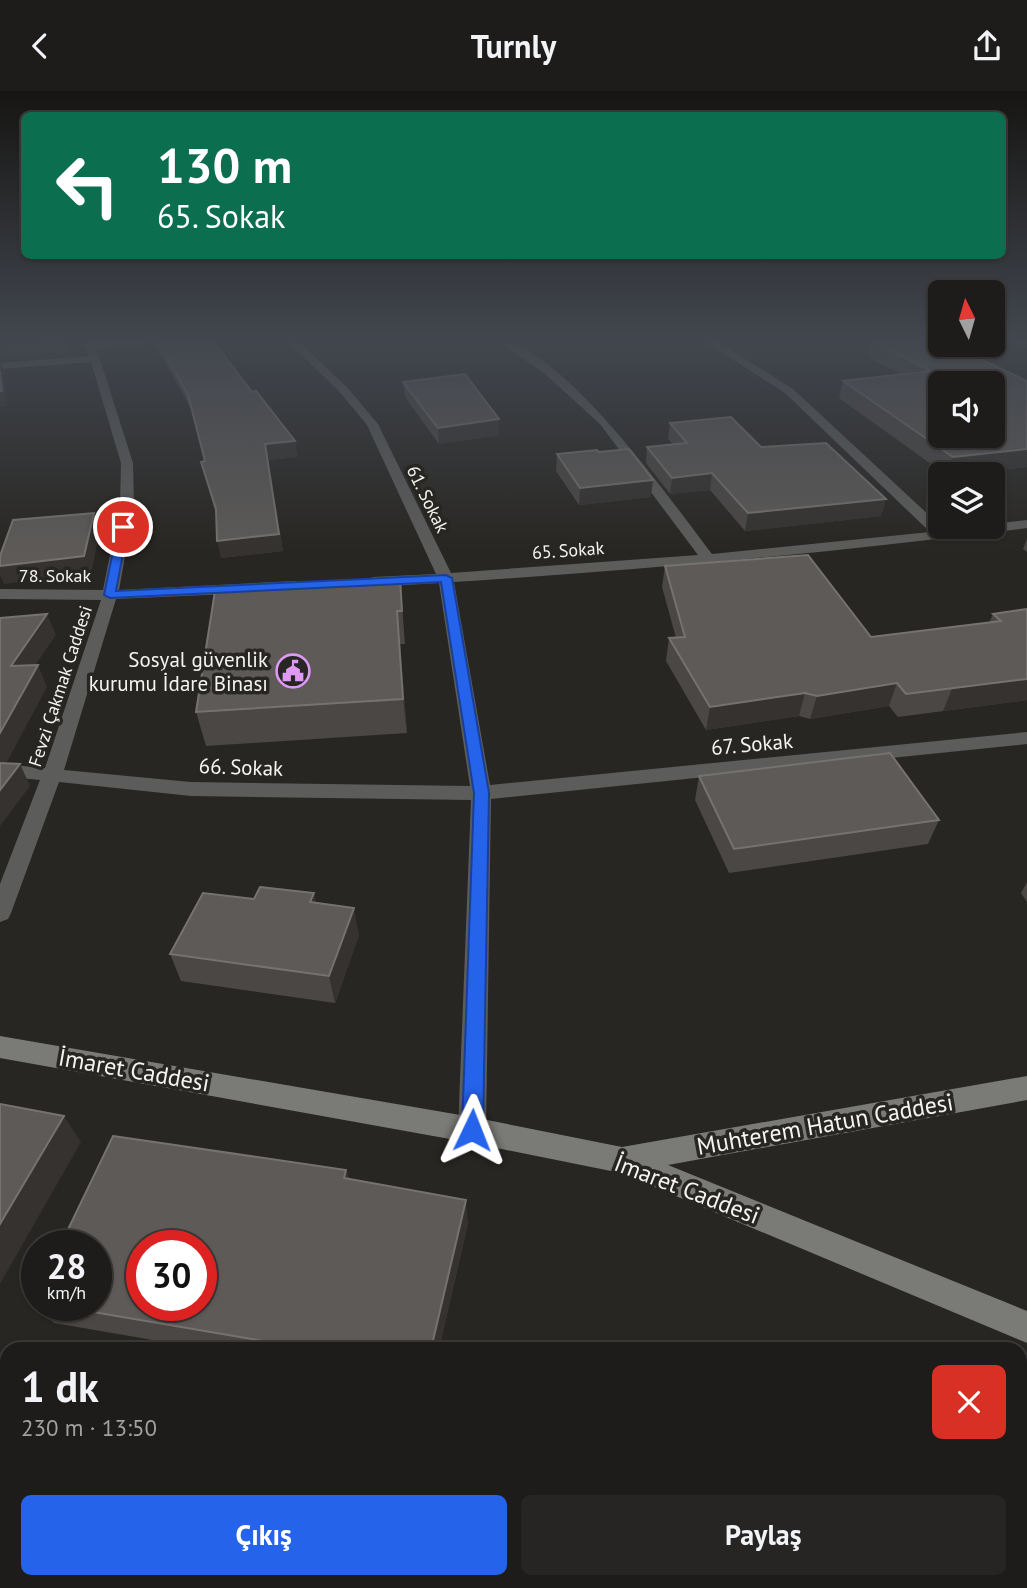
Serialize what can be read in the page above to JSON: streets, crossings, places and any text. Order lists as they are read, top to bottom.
{
  "streets": {
    "street": [
      "61. Sokak",
      "65. Sokak",
      "78. Sokak",
      "Fevzi Çakmak Caddesi",
      "67. Sokak",
      "66. Sokak",
      "İmaret Caddesi",
      "Muhterem Hatun Caddesi"
    ]
  },
  "crossings": [
    ["61. Sokak", "65. Sokak"],
    ["61. Sokak", "67. Sokak"],
    ["61. Sokak", "66. Sokak"],
    ["61. Sokak", "İmaret Caddesi"],
    ["78. Sokak", "Fevzi Çakmak Caddesi"],
    ["Fevzi Çakmak Caddesi", "66. Sokak"],
    ["67. Sokak", "66. Sokak"],
    ["İmaret Caddesi", "Muhterem Hatun Caddesi"]
  ],
  "places": {
    "public building": ["Sosyal güvenlik kurumu İdare Binası"]
  },
  "north": "top",
  "page": {
    "header": "Turnly",
    "turn": ["130 m", "65. Sokak"],
    "speed": "28 km/h",
    "limit": "30",
    "heading": ["1 dk", "230 m · 13:50"],
    "buttons": ["Çıkış", "Paylaş"]
  }
}
